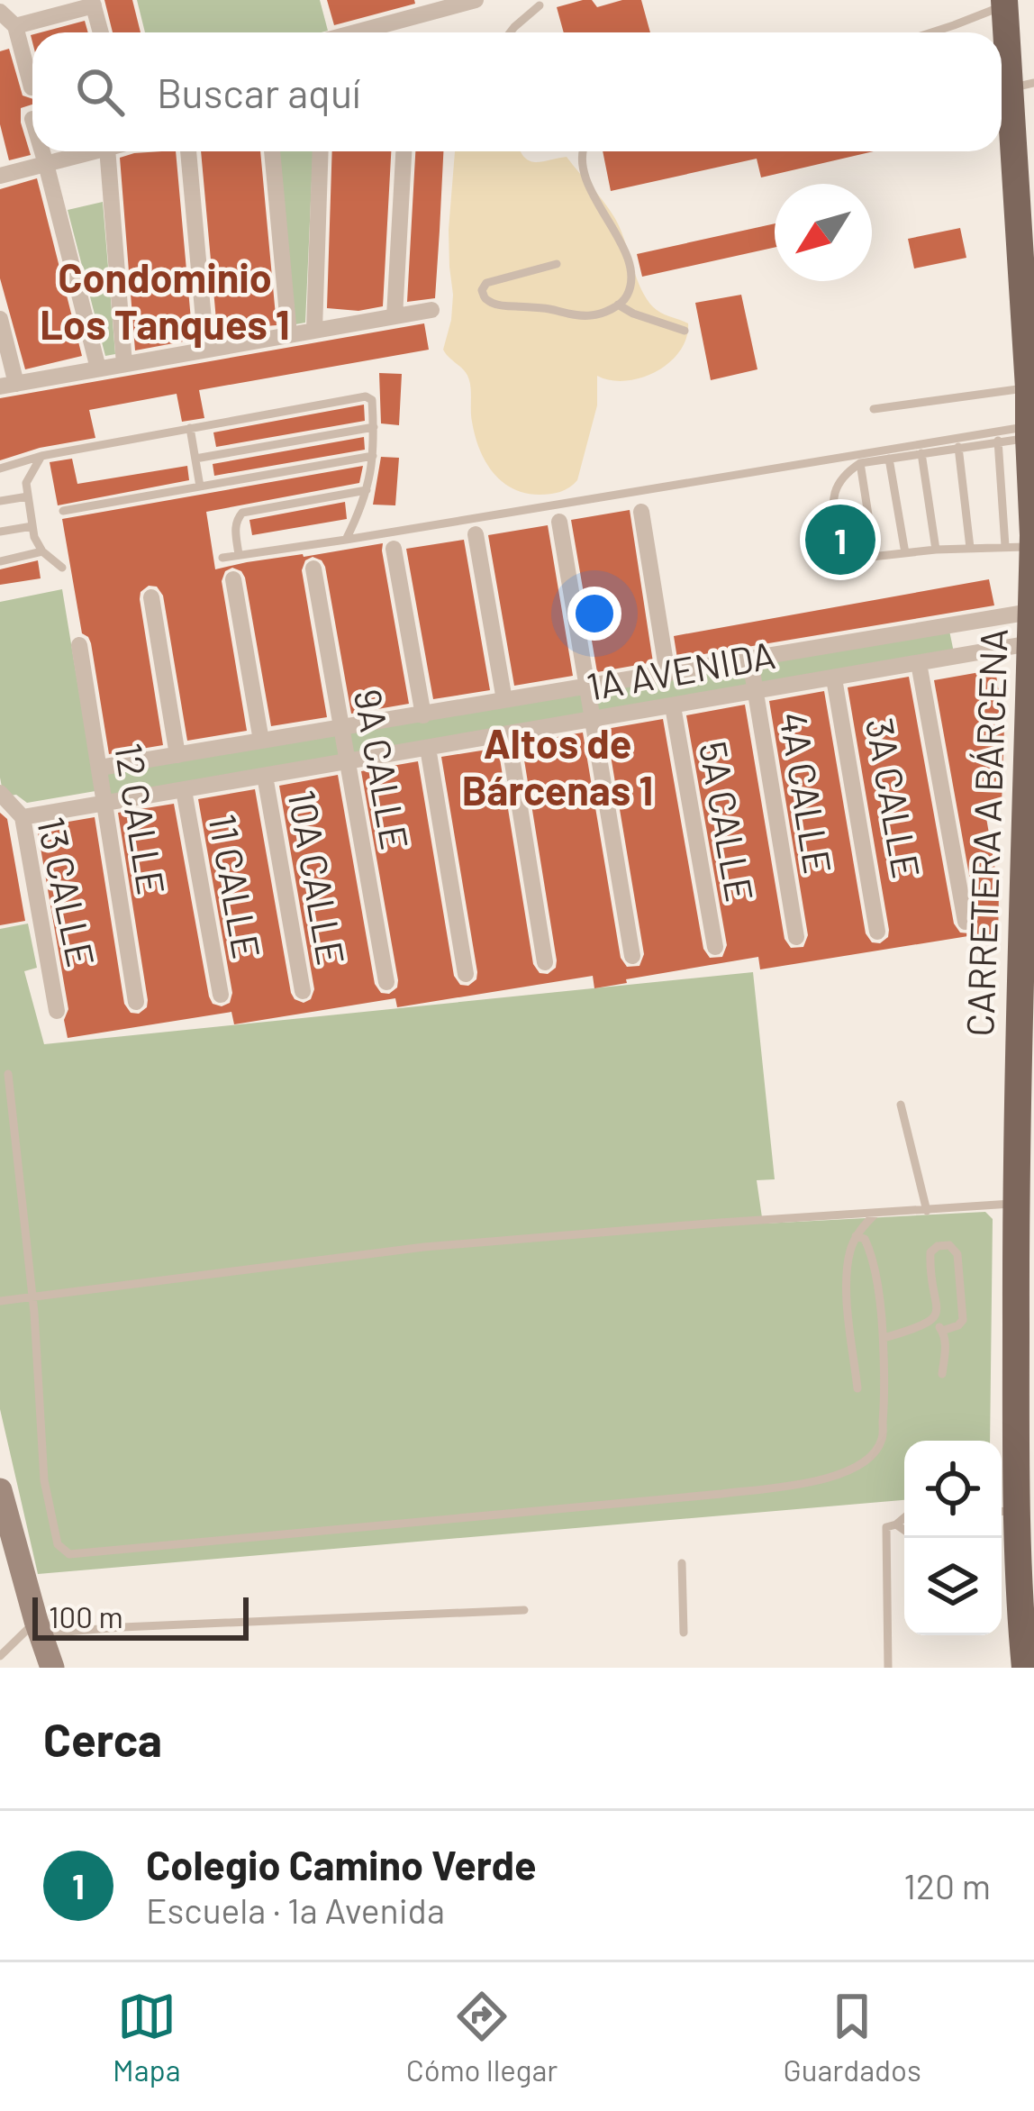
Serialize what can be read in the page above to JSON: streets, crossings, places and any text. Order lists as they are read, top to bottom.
{
  "streets": {
    "main road": ["CARRETERA A BÁRCENA"],
    "street": [
      "1A AVENIDA",
      "9A CALLE",
      "4A CALLE",
      "3A CALLE",
      "12 CALLE",
      "5A CALLE",
      "10A CALLE",
      "11 CALLE",
      "13 CALLE"
    ]
  },
  "crossings": [
    ["1A AVENIDA", "9A CALLE"],
    ["1A AVENIDA", "4A CALLE"],
    ["1A AVENIDA", "3A CALLE"],
    ["1A AVENIDA", "12 CALLE"],
    ["1A AVENIDA", "5A CALLE"],
    ["1A AVENIDA", "CARRETERA A BÁRCENA"],
    ["1A AVENIDA", "10A CALLE"],
    ["1A AVENIDA", "11 CALLE"],
    ["1A AVENIDA", "13 CALLE"]
  ],
  "districts": ["Condominio Los Tanques 1", "Altos de Bárcenas 1"],
  "scale_bar": "100 m",
  "north": "bottom left",
  "page": {
    "search": "Buscar aquí",
    "pins": "1",
    "scale": "100 m",
    "heading": "Cerca",
    "list": [
      {
        "mark": "1",
        "name": "Colegio Camino Verde",
        "note": "Escuela · 1a Avenida",
        "value": "120 m"
      }
    ],
    "nav": ["Mapa", "Cómo llegar", "Guardados"]
  }
}
